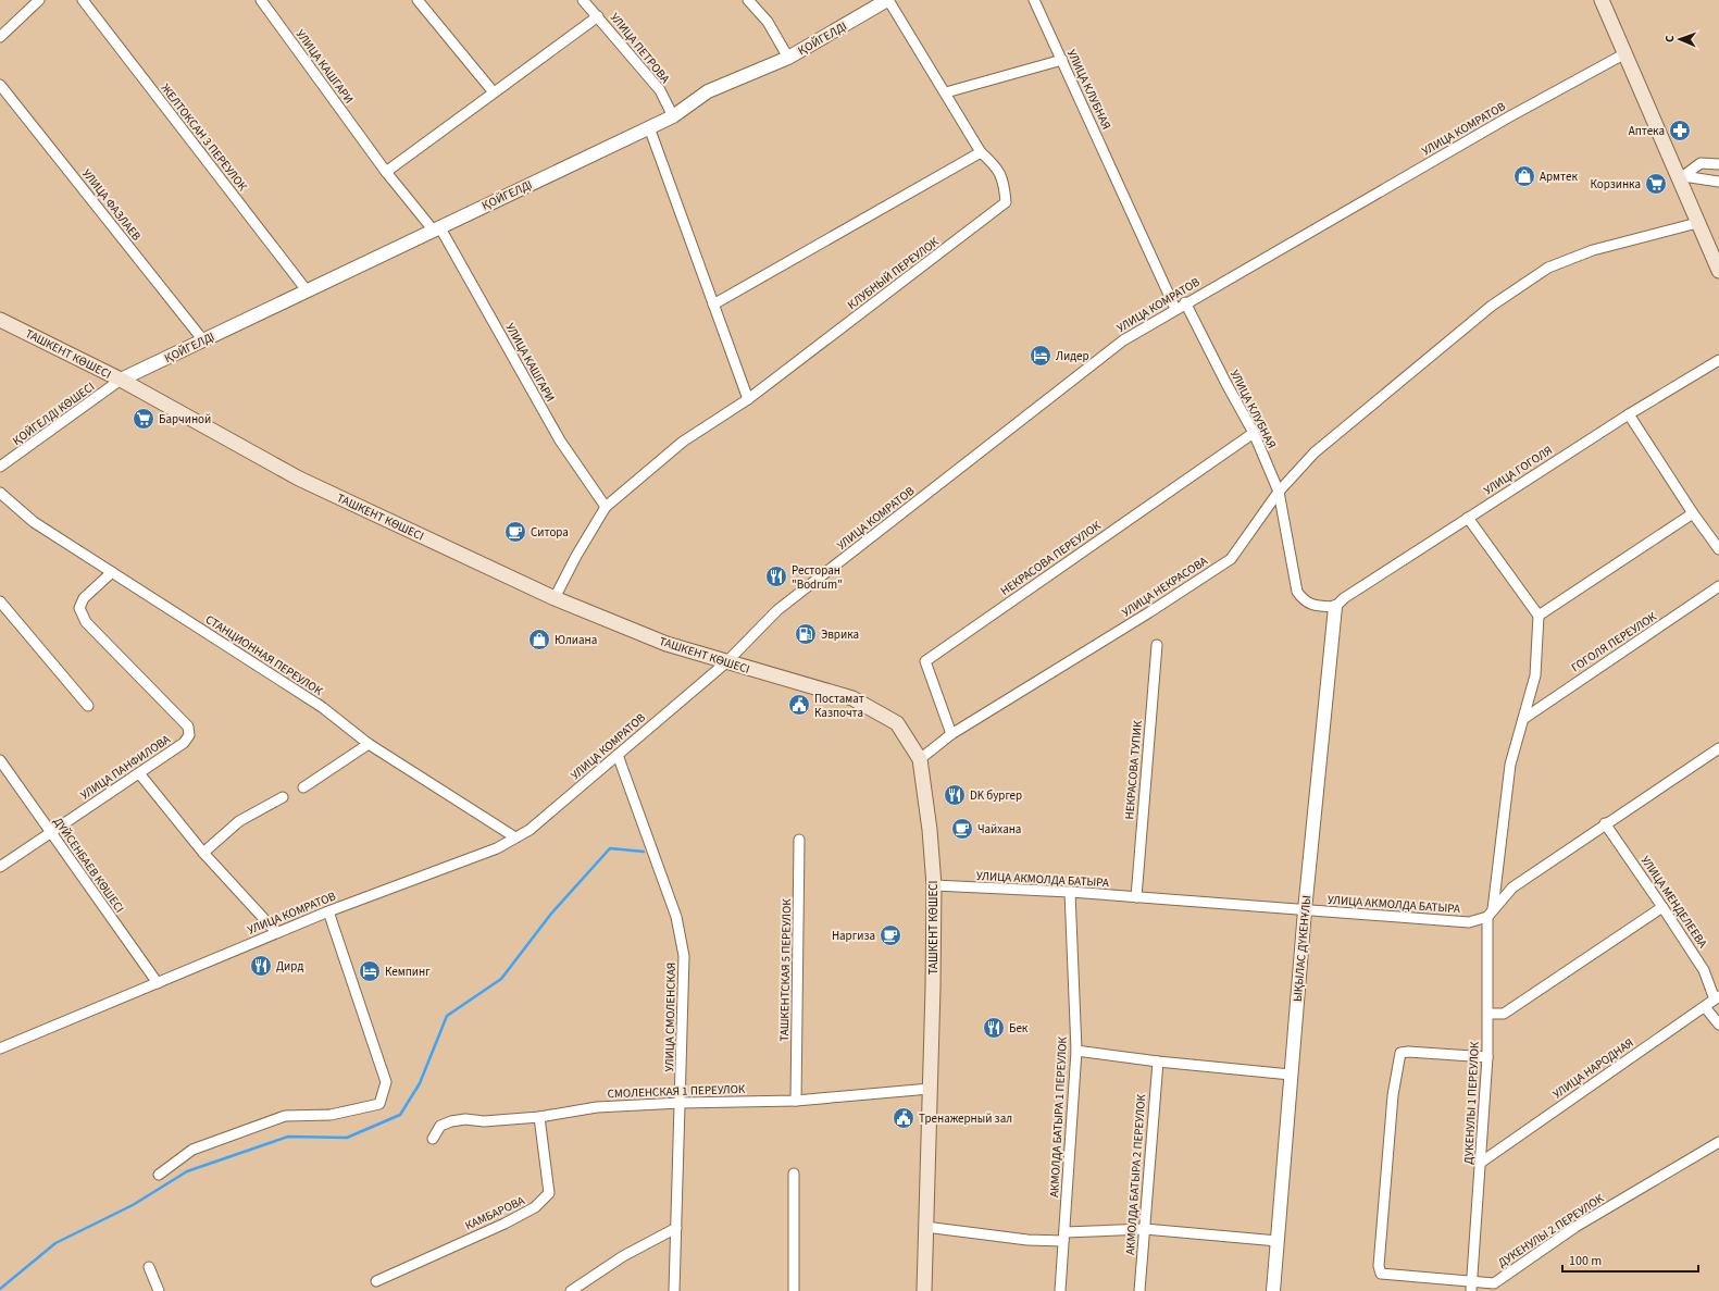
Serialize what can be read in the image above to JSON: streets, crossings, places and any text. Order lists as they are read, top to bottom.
{
  "streets": {
    "main road": ["ТАШКЕНТ КӨШЕСІ"],
    "street": [
      "ҚОЙГЕЛДІ",
      "УЛИЦА ПЕТРОВА",
      "УЛИЦА КАШГАРИ",
      "УЛИЦА КЛУБНАЯ",
      "УЛИЦА КОМРАТОВ",
      "ЖЕЛТОКСАН 3 ПЕРЕУЛОК",
      "УЛИЦА ФАЗЛАЕВ",
      "КЛУБНЫЙ ПЕРЕУЛОК",
      "ҚОЙГЕЛДІ КӨШЕСІ",
      "УЛИЦА ГОГОЛЯ",
      "НЕКРАСОВА ПЕРЕУЛОК",
      "УЛИЦА НЕКРАСОВА",
      "ГОГОЛЯ ПЕРЕУЛОК",
      "СТАНЦИОННАЯ ПЕРЕУЛОК",
      "УЛИЦА ПАНФИЛОВА",
      "НЕКРАСОВА ТУПИК",
      "ДҮЙСЕНБАЕВ КӨШЕСІ",
      "УЛИЦА АКМОЛДА БАТЫРА",
      "УЛИЦА МЕНДЕЛЕЕВА",
      "ЫҚЫЛАС ДҮКЕНҰЛЫ",
      "ТАШКЕНТСКАЯ 5 ПЕРЕУЛОК",
      "УЛИЦА СМОЛЕНСКАЯ",
      "УЛИЦА НАРОДНАЯ",
      "СМОЛЕНСКАЯ 1 ПЕРЕУЛОК",
      "ДУКЕНУЛЫ 1 ПЕРЕУЛОК",
      "АКМОЛДА БАТЫРА 1 ПЕРЕУЛОК",
      "АКМОЛДА БАТЫРА 2 ПЕРЕУЛОК",
      "КАМБАРОВА",
      "ДУКЕНУЛЫ 2 ПЕРЕУЛОК"
    ]
  },
  "crossings": [
    ["ҚОЙГЕЛДІ", "УЛИЦА ПЕТРОВА"],
    ["ҚОЙГЕЛДІ", "УЛИЦА КАШГАРИ"],
    ["ҚОЙГЕЛДІ", "ЖЕЛТОКСАН 3 ПЕРЕУЛОК"],
    ["ҚОЙГЕЛДІ", "УЛИЦА ФАЗЛАЕВ"],
    ["ҚОЙГЕЛДІ", "КЛУБНЫЙ ПЕРЕУЛОК"],
    ["ҚОЙГЕЛДІ", "ТАШКЕНТ КӨШЕСІ"],
    ["ҚОЙГЕЛДІ", "ҚОЙГЕЛДІ КӨШЕСІ"],
    ["УЛИЦА КАШГАРИ", "КЛУБНЫЙ ПЕРЕУЛОК"],
    ["УЛИЦА КЛУБНАЯ", "УЛИЦА КОМРАТОВ"],
    ["УЛИЦА КЛУБНАЯ", "УЛИЦА ГОГОЛЯ"],
    ["УЛИЦА КЛУБНАЯ", "НЕКРАСОВА ПЕРЕУЛОК"],
    ["УЛИЦА КЛУБНАЯ", "УЛИЦА НЕКРАСОВА"],
    ["УЛИЦА КЛУБНАЯ", "ЫҚЫЛАС ДҮКЕНҰЛЫ"],
    ["УЛИЦА КОМРАТОВ", "ТАШКЕНТ КӨШЕСІ"],
    ["УЛИЦА КОМРАТОВ", "СТАНЦИОННАЯ ПЕРЕУЛОК"],
    ["УЛИЦА КОМРАТОВ", "ДҮЙСЕНБАЕВ КӨШЕСІ"],
    ["УЛИЦА КОМРАТОВ", "УЛИЦА СМОЛЕНСКАЯ"],
    ["КЛУБНЫЙ ПЕРЕУЛОК", "ТАШКЕНТ КӨШЕСІ"],
    ["ТАШКЕНТ КӨШЕСІ", "ҚОЙГЕЛДІ КӨШЕСІ"],
    ["ТАШКЕНТ КӨШЕСІ", "УЛИЦА НЕКРАСОВА"],
    ["ТАШКЕНТ КӨШЕСІ", "УЛИЦА АКМОЛДА БАТЫРА"],
    ["ТАШКЕНТ КӨШЕСІ", "СМОЛЕНСКАЯ 1 ПЕРЕУЛОК"],
    ["УЛИЦА ГОГОЛЯ", "ЫҚЫЛАС ДҮКЕНҰЛЫ"],
    ["НЕКРАСОВА ПЕРЕУЛОК", "УЛИЦА НЕКРАСОВА"],
    ["СТАНЦИОННАЯ ПЕРЕУЛОК", "УЛИЦА ПАНФИЛОВА"],
    ["УЛИЦА ПАНФИЛОВА", "ДҮЙСЕНБАЕВ КӨШЕСІ"],
    ["НЕКРАСОВА ТУПИК", "УЛИЦА АКМОЛДА БАТЫРА"],
    ["УЛИЦА АКМОЛДА БАТЫРА", "ЫҚЫЛАС ДҮКЕНҰЛЫ"],
    ["УЛИЦА АКМОЛДА БАТЫРА", "ДУКЕНУЛЫ 1 ПЕРЕУЛОК"],
    ["УЛИЦА АКМОЛДА БАТЫРА", "АКМОЛДА БАТЫРА 1 ПЕРЕУЛОК"],
    ["УЛИЦА МЕНДЕЛЕЕВА", "УЛИЦА НАРОДНАЯ"],
    ["ТАШКЕНТСКАЯ 5 ПЕРЕУЛОК", "СМОЛЕНСКАЯ 1 ПЕРЕУЛОК"],
    ["УЛИЦА СМОЛЕНСКАЯ", "СМОЛЕНСКАЯ 1 ПЕРЕУЛОК"],
    ["УЛИЦА НАРОДНАЯ", "ДУКЕНУЛЫ 1 ПЕРЕУЛОК"],
    ["СМОЛЕНСКАЯ 1 ПЕРЕУЛОК", "КАМБАРОВА"],
    ["ДУКЕНУЛЫ 1 ПЕРЕУЛОК", "ДУКЕНУЛЫ 2 ПЕРЕУЛОК"]
  ],
  "places": {
    "pharmacy": ["Аптека"],
    "shop": ["Армтек", "Юлиана"],
    "supermarket": ["Корзинка", "Барчиной"],
    "hotel": ["Лидер", "Кемпинг"],
    "cafe": ["Ситора", "Чайхана", "Наргиза"],
    "restaurant": [
      "Ресторан \"Bodrum\"",
      "DK бургер",
      "Дирд",
      "Бек"
    ],
    "fuel station": ["Эврика"],
    "public building": ["Постамат Казпочта", "Тренажерный зал"]
  },
  "scale_bar": "100 m",
  "north": "left"
}
